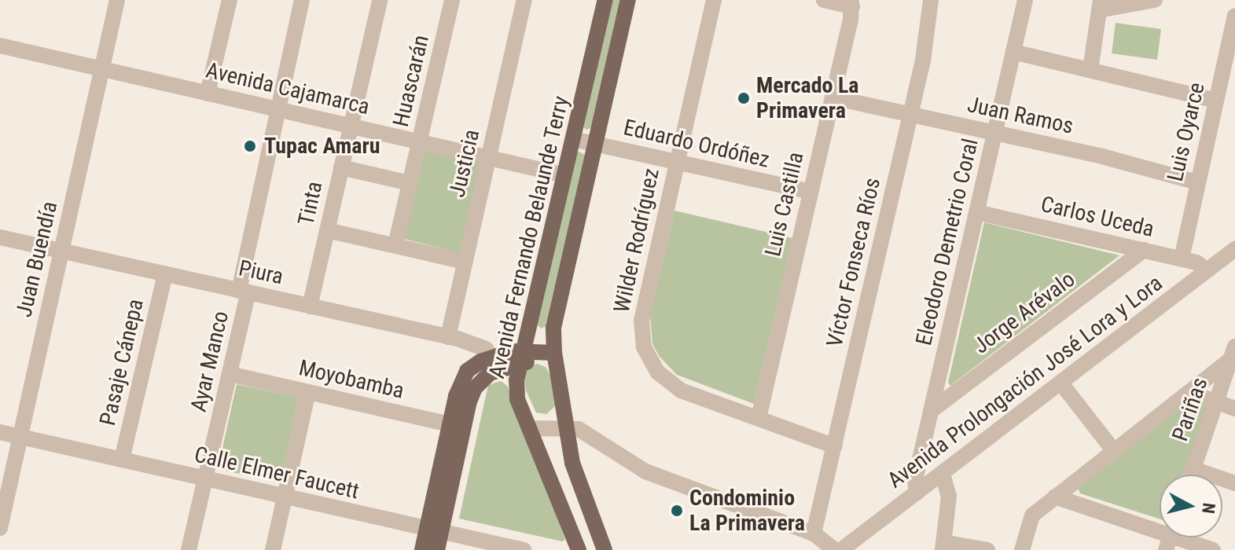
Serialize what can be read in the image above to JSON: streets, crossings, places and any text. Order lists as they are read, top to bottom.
{
  "streets": {
    "main road": ["Avenida Fernando Belaunde Terry"],
    "street": [
      "Huascarán",
      "Avenida Cajamarca",
      "Juan Ramos",
      "Luis Oyarce",
      "Eduardo Ordóñez",
      "Justicia",
      "Tinta",
      "Luis Castilla",
      "Carlos Uceda",
      "Wilder Rodríguez",
      "Eleodoro Demetrio Coral",
      "Juan Buendía",
      "Víctor Fonseca Ríos",
      "Piura",
      "Jorge Arévalo",
      "Ayar Manco",
      "Pasaje Cánepa",
      "Moyobamba",
      "Avenida Prolongación José Lora y Lora",
      "Pariñas",
      "Calle Elmer Faucett"
    ]
  },
  "crossings": [
    ["Huascarán", "Avenida Cajamarca"],
    ["Avenida Cajamarca", "Justicia"],
    ["Avenida Cajamarca", "Tinta"],
    ["Avenida Cajamarca", "Avenida Fernando Belaunde Terry"],
    ["Avenida Cajamarca", "Juan Buendía"],
    ["Avenida Cajamarca", "Ayar Manco"],
    ["Juan Ramos", "Luis Oyarce"],
    ["Juan Ramos", "Luis Castilla"],
    ["Juan Ramos", "Eleodoro Demetrio Coral"],
    ["Juan Ramos", "Víctor Fonseca Ríos"],
    ["Luis Oyarce", "Carlos Uceda"],
    ["Eduardo Ordóñez", "Luis Castilla"],
    ["Eduardo Ordóñez", "Avenida Fernando Belaunde Terry"],
    ["Eduardo Ordóñez", "Wilder Rodríguez"],
    ["Justicia", "Piura"],
    ["Tinta", "Piura"],
    ["Luis Castilla", "Wilder Rodríguez"],
    ["Carlos Uceda", "Eleodoro Demetrio Coral"],
    ["Carlos Uceda", "Jorge Arévalo"],
    ["Carlos Uceda", "Avenida Prolongación José Lora y Lora"],
    ["Wilder Rodríguez", "Víctor Fonseca Ríos"],
    ["Eleodoro Demetrio Coral", "Jorge Arévalo"],
    ["Eleodoro Demetrio Coral", "Avenida Prolongación José Lora y Lora"],
    ["Juan Buendía", "Piura"],
    ["Juan Buendía", "Calle Elmer Faucett"],
    ["Piura", "Ayar Manco"],
    ["Piura", "Pasaje Cánepa"],
    ["Ayar Manco", "Moyobamba"],
    ["Ayar Manco", "Calle Elmer Faucett"],
    ["Pasaje Cánepa", "Calle Elmer Faucett"]
  ],
  "places": ["Mercado La Primavera", "Tupac Amaru", "Condominio La Primavera"],
  "north": "right"
}
